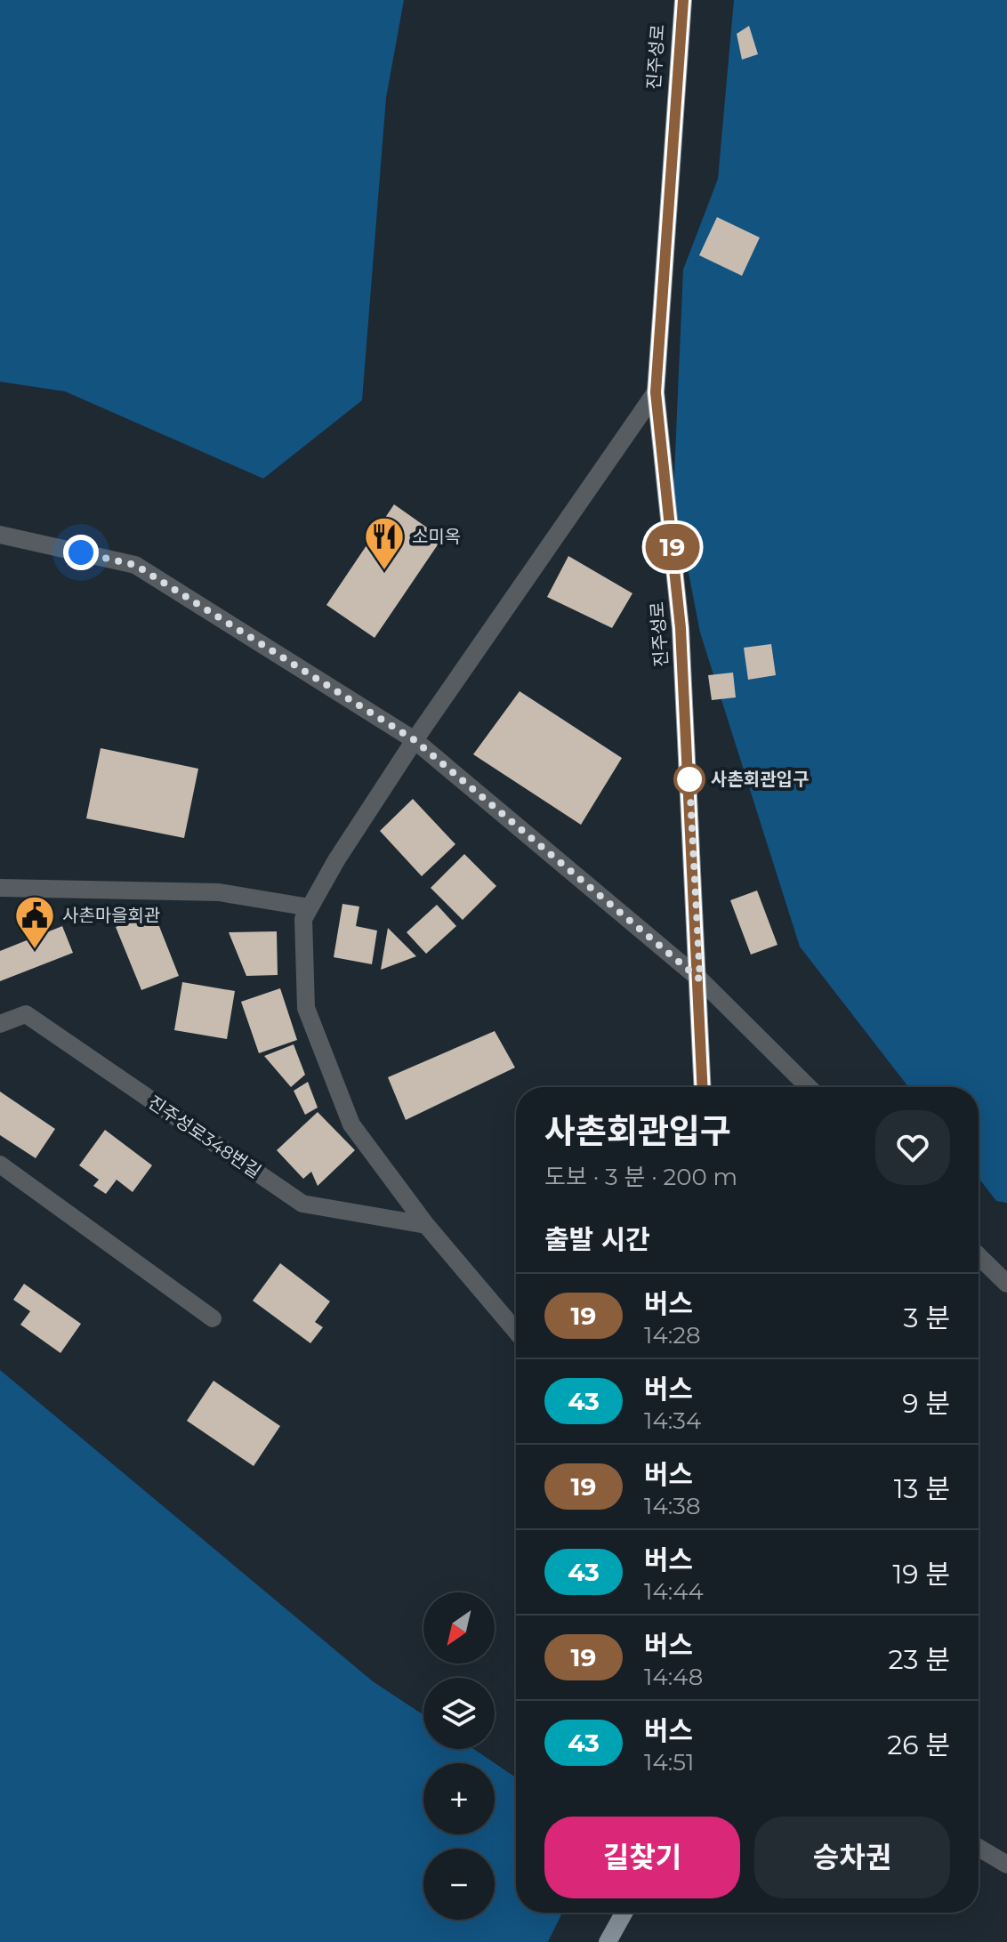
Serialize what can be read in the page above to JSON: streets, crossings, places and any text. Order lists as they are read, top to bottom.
{
  "streets": {
    "main road": ["진주성로"],
    "street": ["진주성로348번길"]
  },
  "places": {
    "restaurant": ["소미옥"],
    "other": ["사촌회관입구"],
    "public building": ["사촌마을회관"]
  },
  "lines": ["bus line 19"],
  "north": "bottom left",
  "page": {
    "on_map": "19",
    "heading": [
      ["사촌회관입구", "도보 · 3 분 · 200 m"],
      "출발 시간"
    ],
    "list": [
      {
        "mark": "19",
        "name": "버스",
        "note": "14:28",
        "value": "3 분"
      },
      {
        "mark": "43",
        "name": "버스",
        "note": "14:34",
        "value": "9 분"
      },
      {
        "mark": "19",
        "name": "버스",
        "note": "14:38",
        "value": "13 분"
      },
      {
        "mark": "43",
        "name": "버스",
        "note": "14:44",
        "value": "19 분"
      },
      {
        "mark": "19",
        "name": "버스",
        "note": "14:48",
        "value": "23 분"
      },
      {
        "mark": "43",
        "name": "버스",
        "note": "14:51",
        "value": "26 분"
      }
    ],
    "map_buttons": ["+", "−"],
    "buttons": ["길찾기", "승차권"]
  }
}
